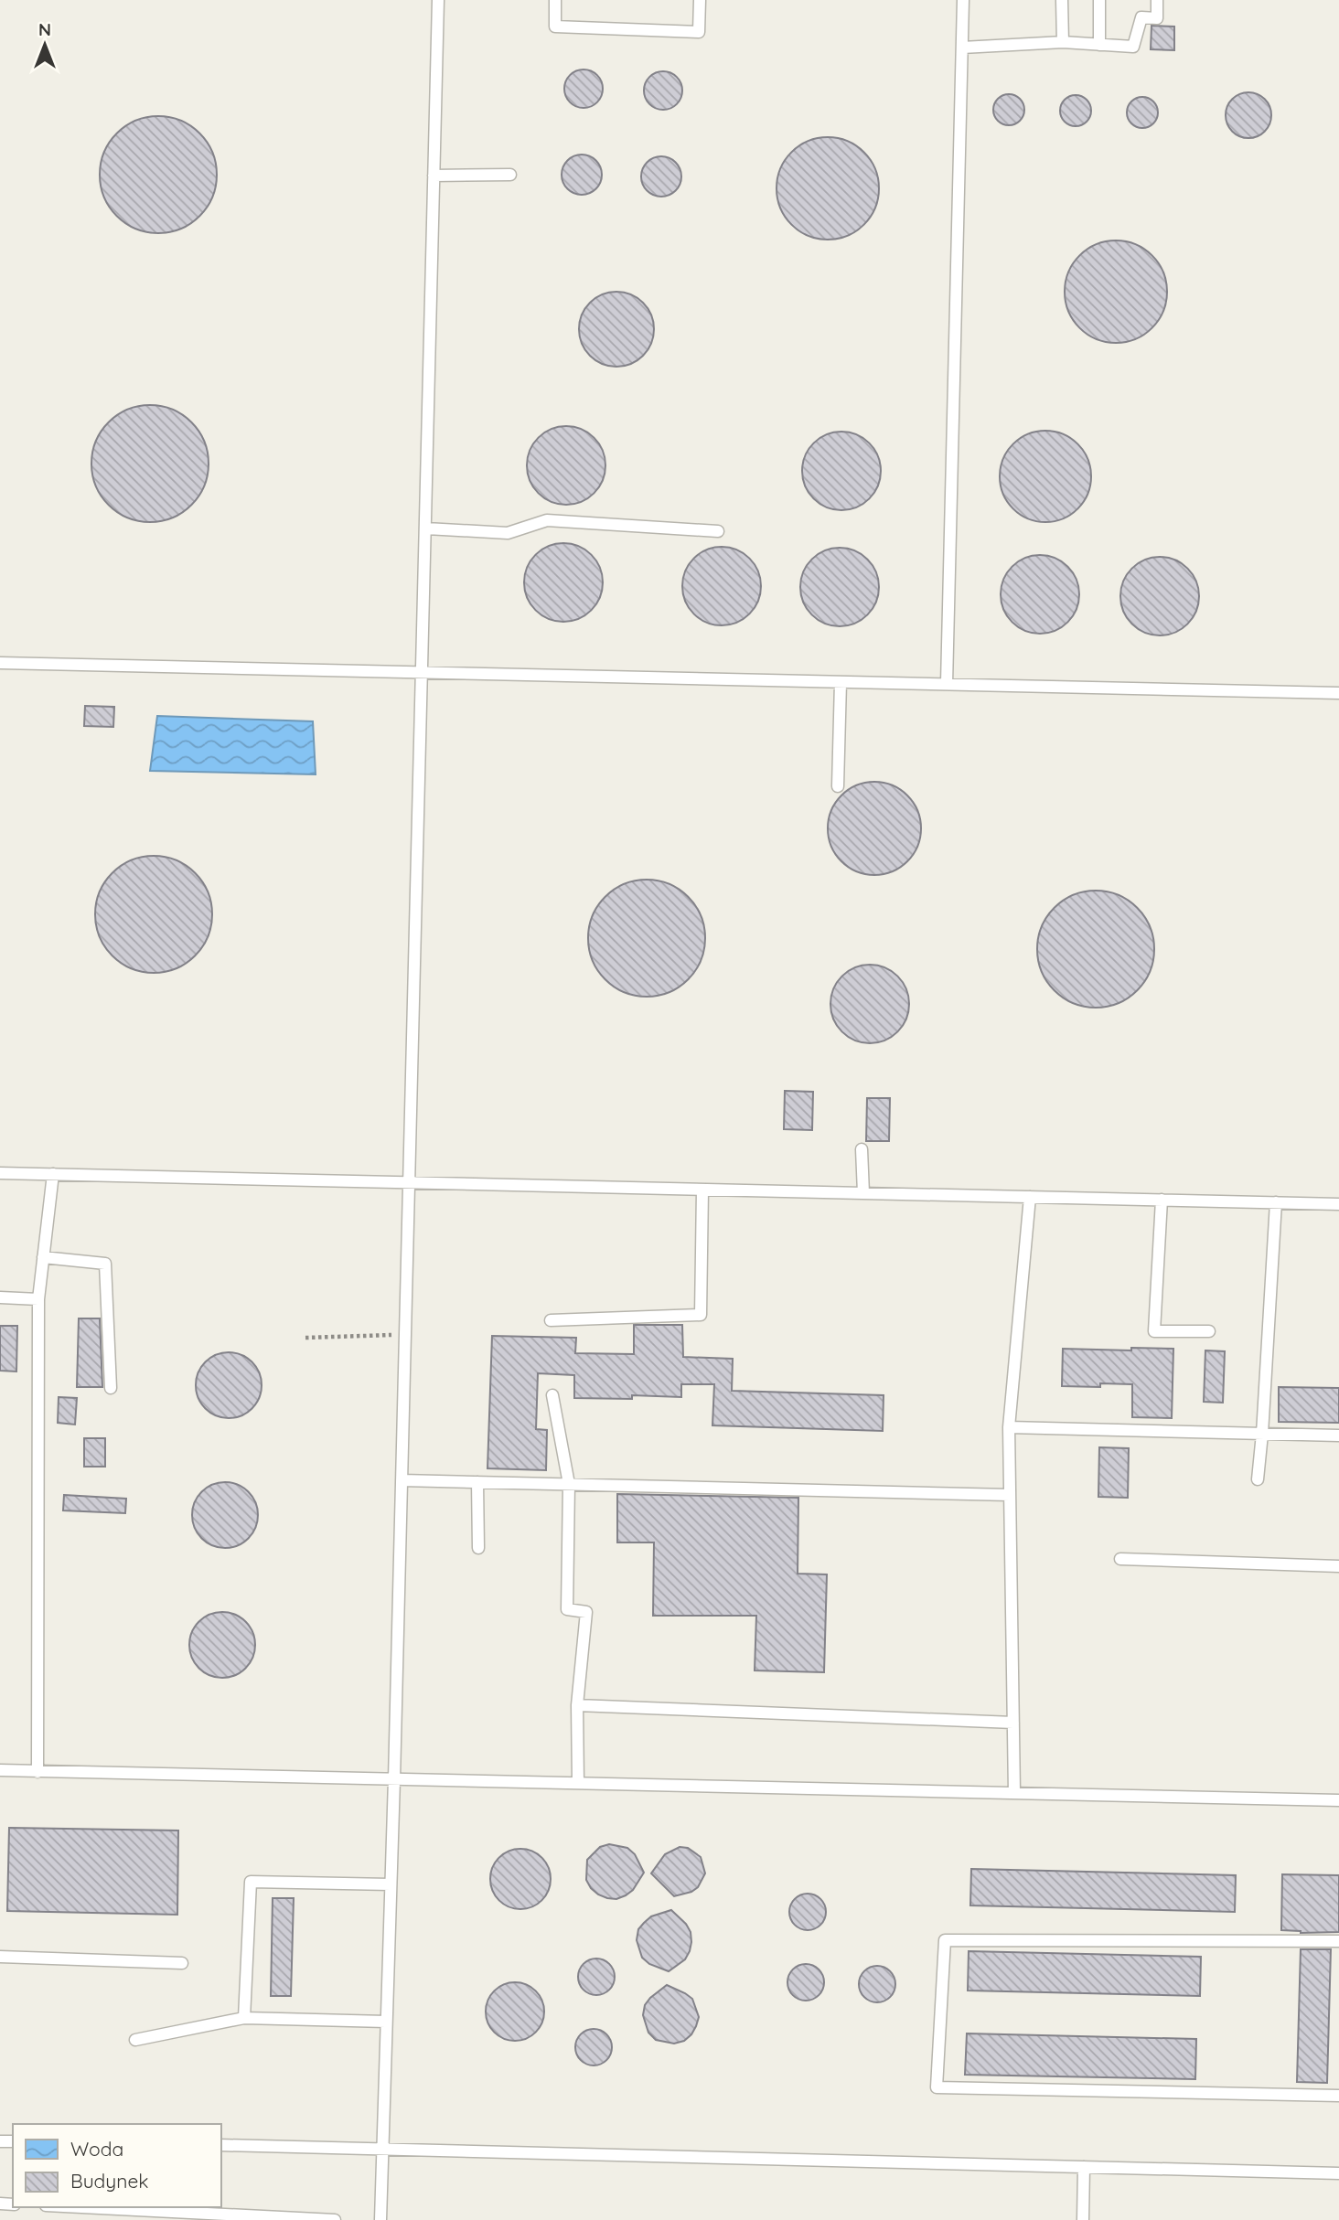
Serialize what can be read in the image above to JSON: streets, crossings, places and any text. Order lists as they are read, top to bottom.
{
  "legend": ["Woda", "Budynek"],
  "north": "top"
}
